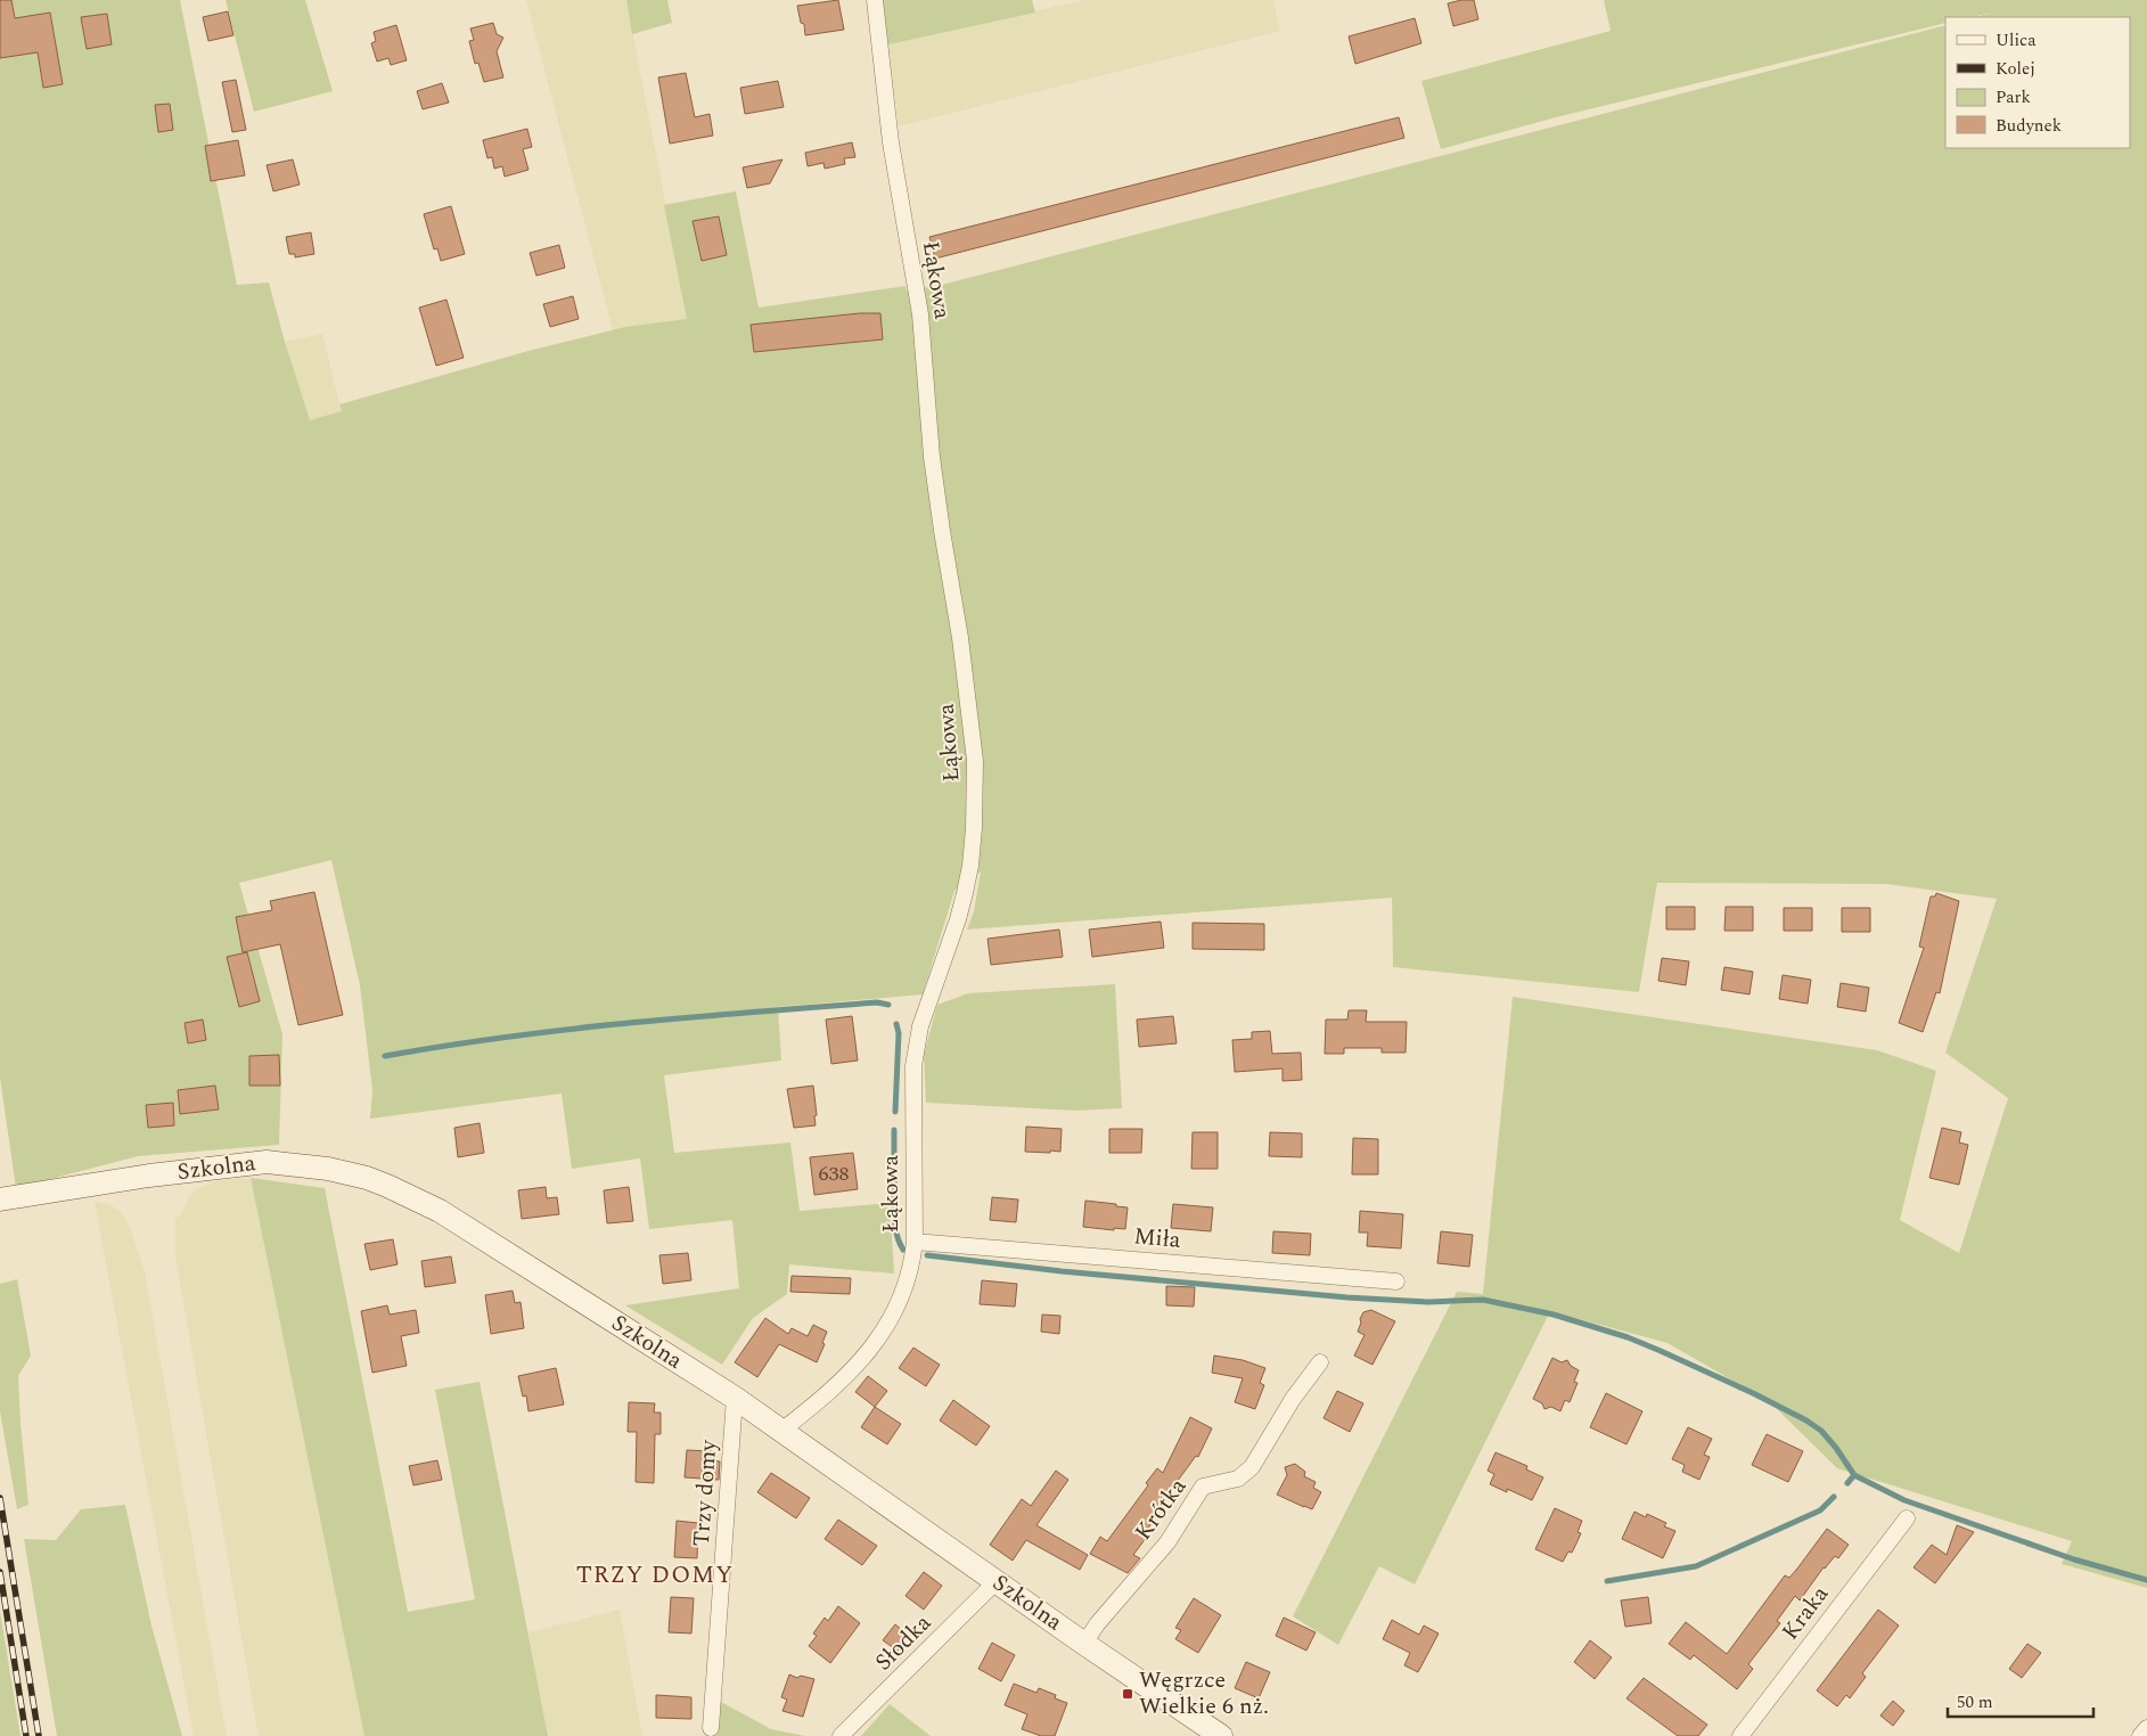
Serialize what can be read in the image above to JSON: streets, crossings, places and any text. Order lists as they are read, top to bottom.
{
  "streets": {
    "street": [
      "Łąkowa",
      "Szkolna",
      "Miła",
      "Trzy domy",
      "Krótka",
      "Kraka",
      "Słodka"
    ]
  },
  "crossings": [
    ["Łąkowa", "Szkolna"],
    ["Łąkowa", "Miła"],
    ["Szkolna", "Trzy domy"],
    ["Szkolna", "Krótka"],
    ["Szkolna", "Słodka"]
  ],
  "districts": ["TRZY DOMY"],
  "places": {
    "transit": ["Węgrzce Wielkie 6 nż."]
  },
  "house_numbers": ["638"],
  "legend": [
    "Ulica",
    "Kolej",
    "Park",
    "Budynek"
  ],
  "scale_bar": "50 m"
}
